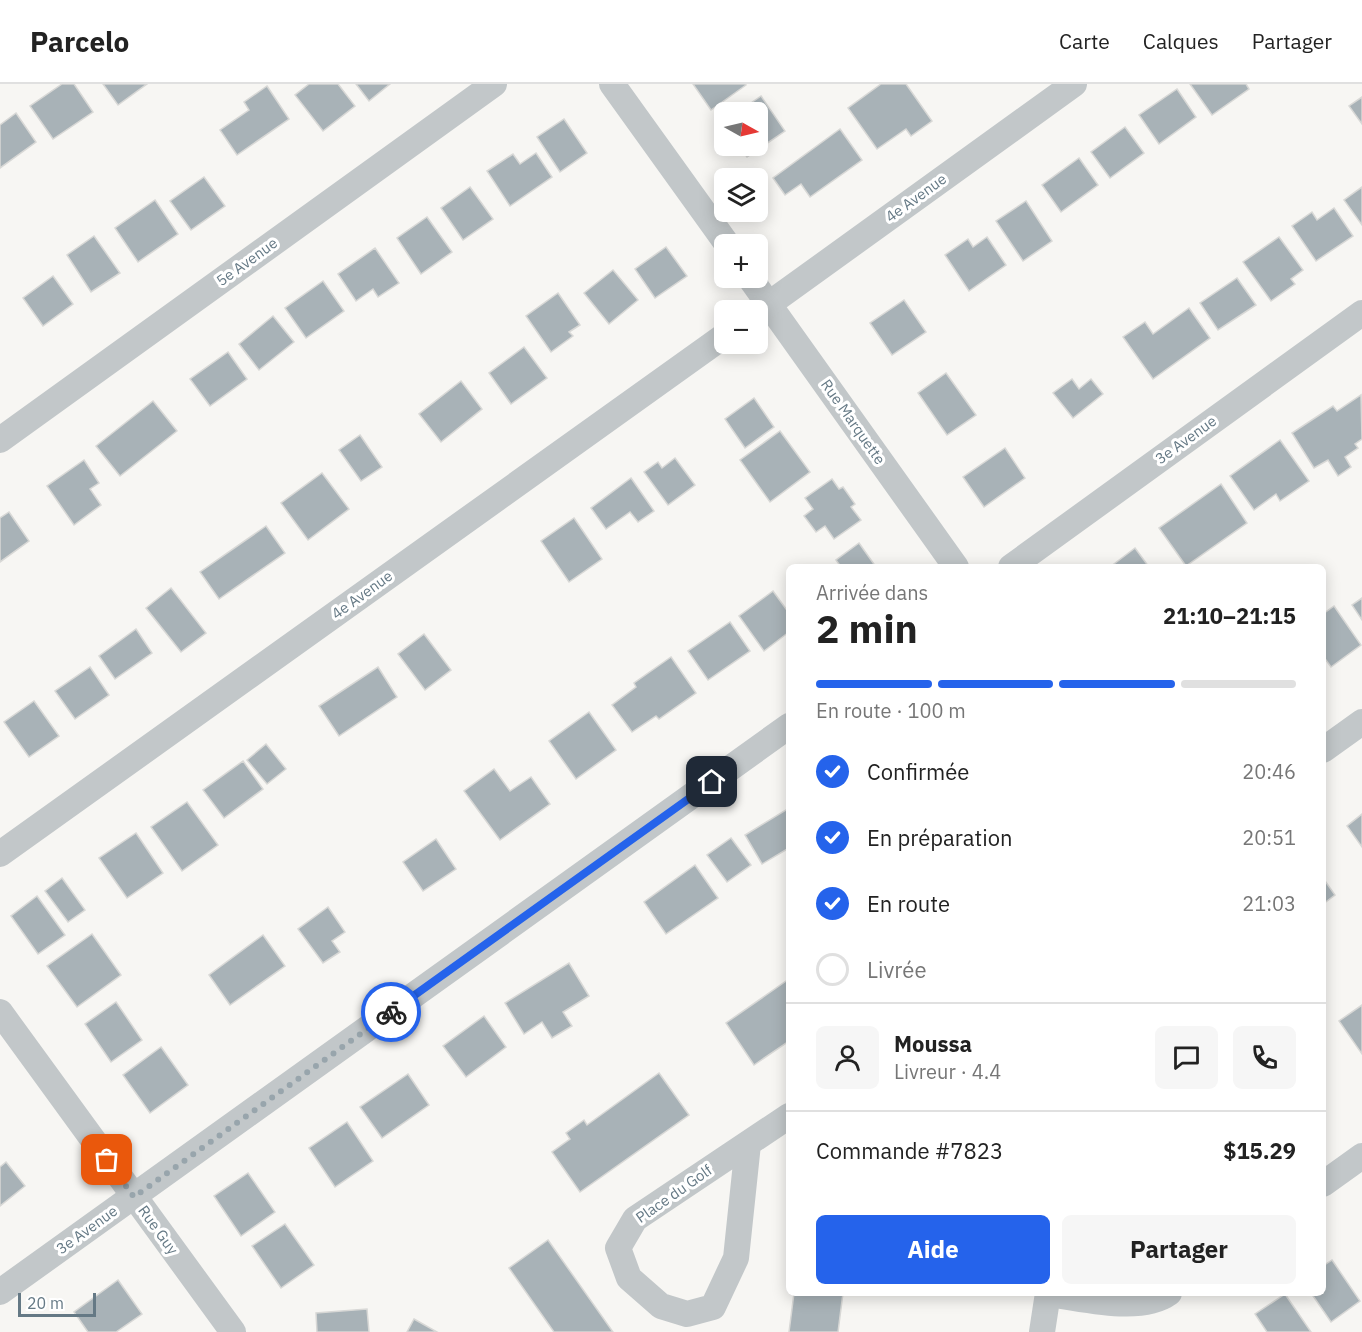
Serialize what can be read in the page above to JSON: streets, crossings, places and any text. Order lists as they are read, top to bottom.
{
  "streets": {
    "street": [
      "4e Avenue",
      "5e Avenue",
      "Rue Marquette",
      "3e Avenue",
      "Place du Golf",
      "Rue Guy"
    ]
  },
  "crossings": [
    ["3e Avenue", "Rue Guy"]
  ],
  "scale_bar": "20 m",
  "north": "right",
  "page": {
    "header": "Parcelo",
    "nav": ["Carte", "Calques", "Partager"],
    "map_buttons": ["+", "−"],
    "heading": ["2 min", "Arrivée dans", "21:10–21:15"],
    "panel": [
      "Moussa",
      "Livreur · 4.4",
      "Commande #7823",
      "$15.29"
    ],
    "bar": "En route · 100 m",
    "list": [
      ["Confirmée", "20:46"],
      ["En préparation", "20:51"],
      ["En route", "21:03"],
      "Livrée"
    ],
    "buttons": ["Aide", "Partager"],
    "scale": "20 m"
  }
}
